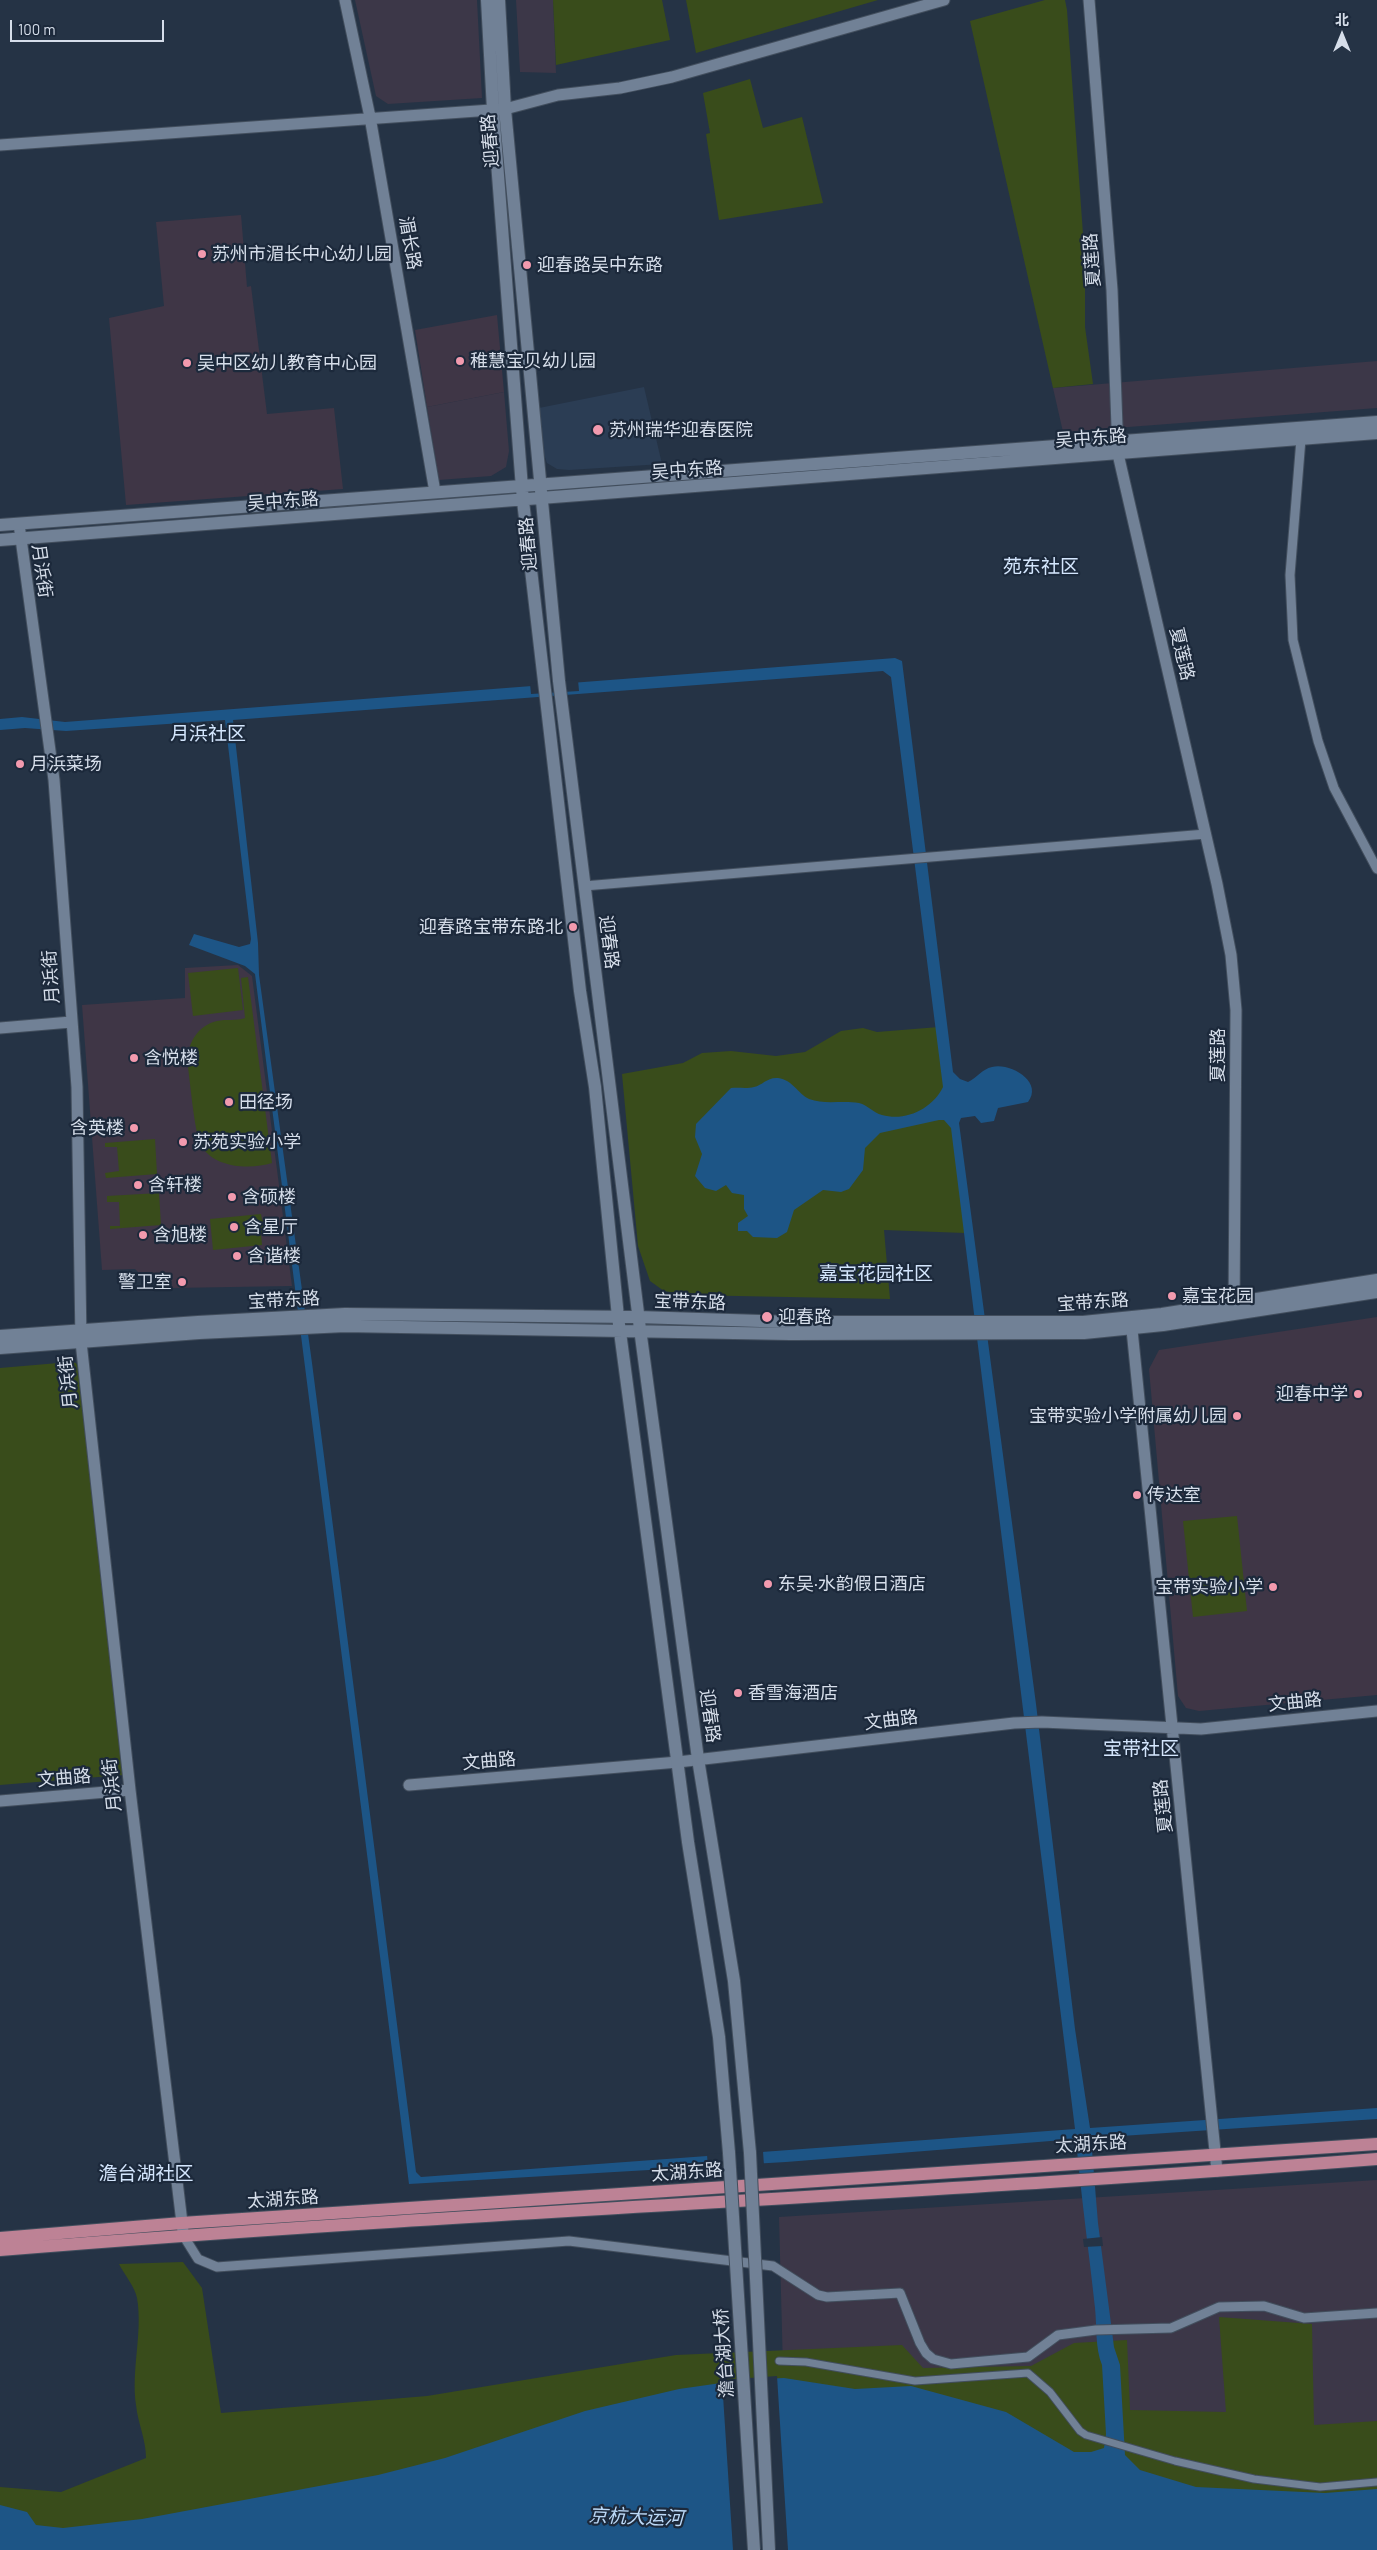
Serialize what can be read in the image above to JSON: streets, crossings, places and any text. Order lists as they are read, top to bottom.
{
  "streets": {
    "main road": [
      "迎春路",
      "吴中东路",
      "宝带东路",
      "太湖东路",
      "澹台湖大桥"
    ],
    "street": [
      "湄长路",
      "夏莲路",
      "月浜街",
      "文曲路"
    ]
  },
  "crossings": [
    ["迎春路", "吴中东路"],
    ["迎春路", "宝带东路"],
    ["迎春路", "文曲路"],
    ["迎春路", "澹台湖大桥"],
    ["湄长路", "吴中东路"],
    ["夏莲路", "吴中东路"],
    ["夏莲路", "宝带东路"],
    ["夏莲路", "文曲路"],
    ["夏莲路", "太湖东路"],
    ["吴中东路", "月浜街"],
    ["月浜街", "宝带东路"],
    ["月浜街", "文曲路"],
    ["月浜街", "太湖东路"]
  ],
  "districts": [
    "苑东社区",
    "月浜社区",
    "嘉宝花园社区",
    "宝带社区",
    "澹台湖社区"
  ],
  "water": ["京杭大运河"],
  "places": [
    "苏州市湄长中心幼儿园",
    "迎春路吴中东路",
    "稚慧宝贝幼儿园",
    "吴中区幼儿教育中心园",
    "苏州瑞华迎春医院",
    "月浜菜场",
    "迎春路宝带东路北",
    "含悦楼",
    "田径场",
    "含英楼",
    "苏苑实验小学",
    "含轩楼",
    "含硕楼",
    "含星厅",
    "含旭楼",
    "含谐楼",
    "警卫室",
    "嘉宝花园",
    "迎春路",
    "迎春中学",
    "宝带实验小学附属幼儿园",
    "传达室",
    "东吴·水韵假日酒店",
    "宝带实验小学",
    "香雪海酒店"
  ],
  "scale_bar": "100 m",
  "north": "top"
}
